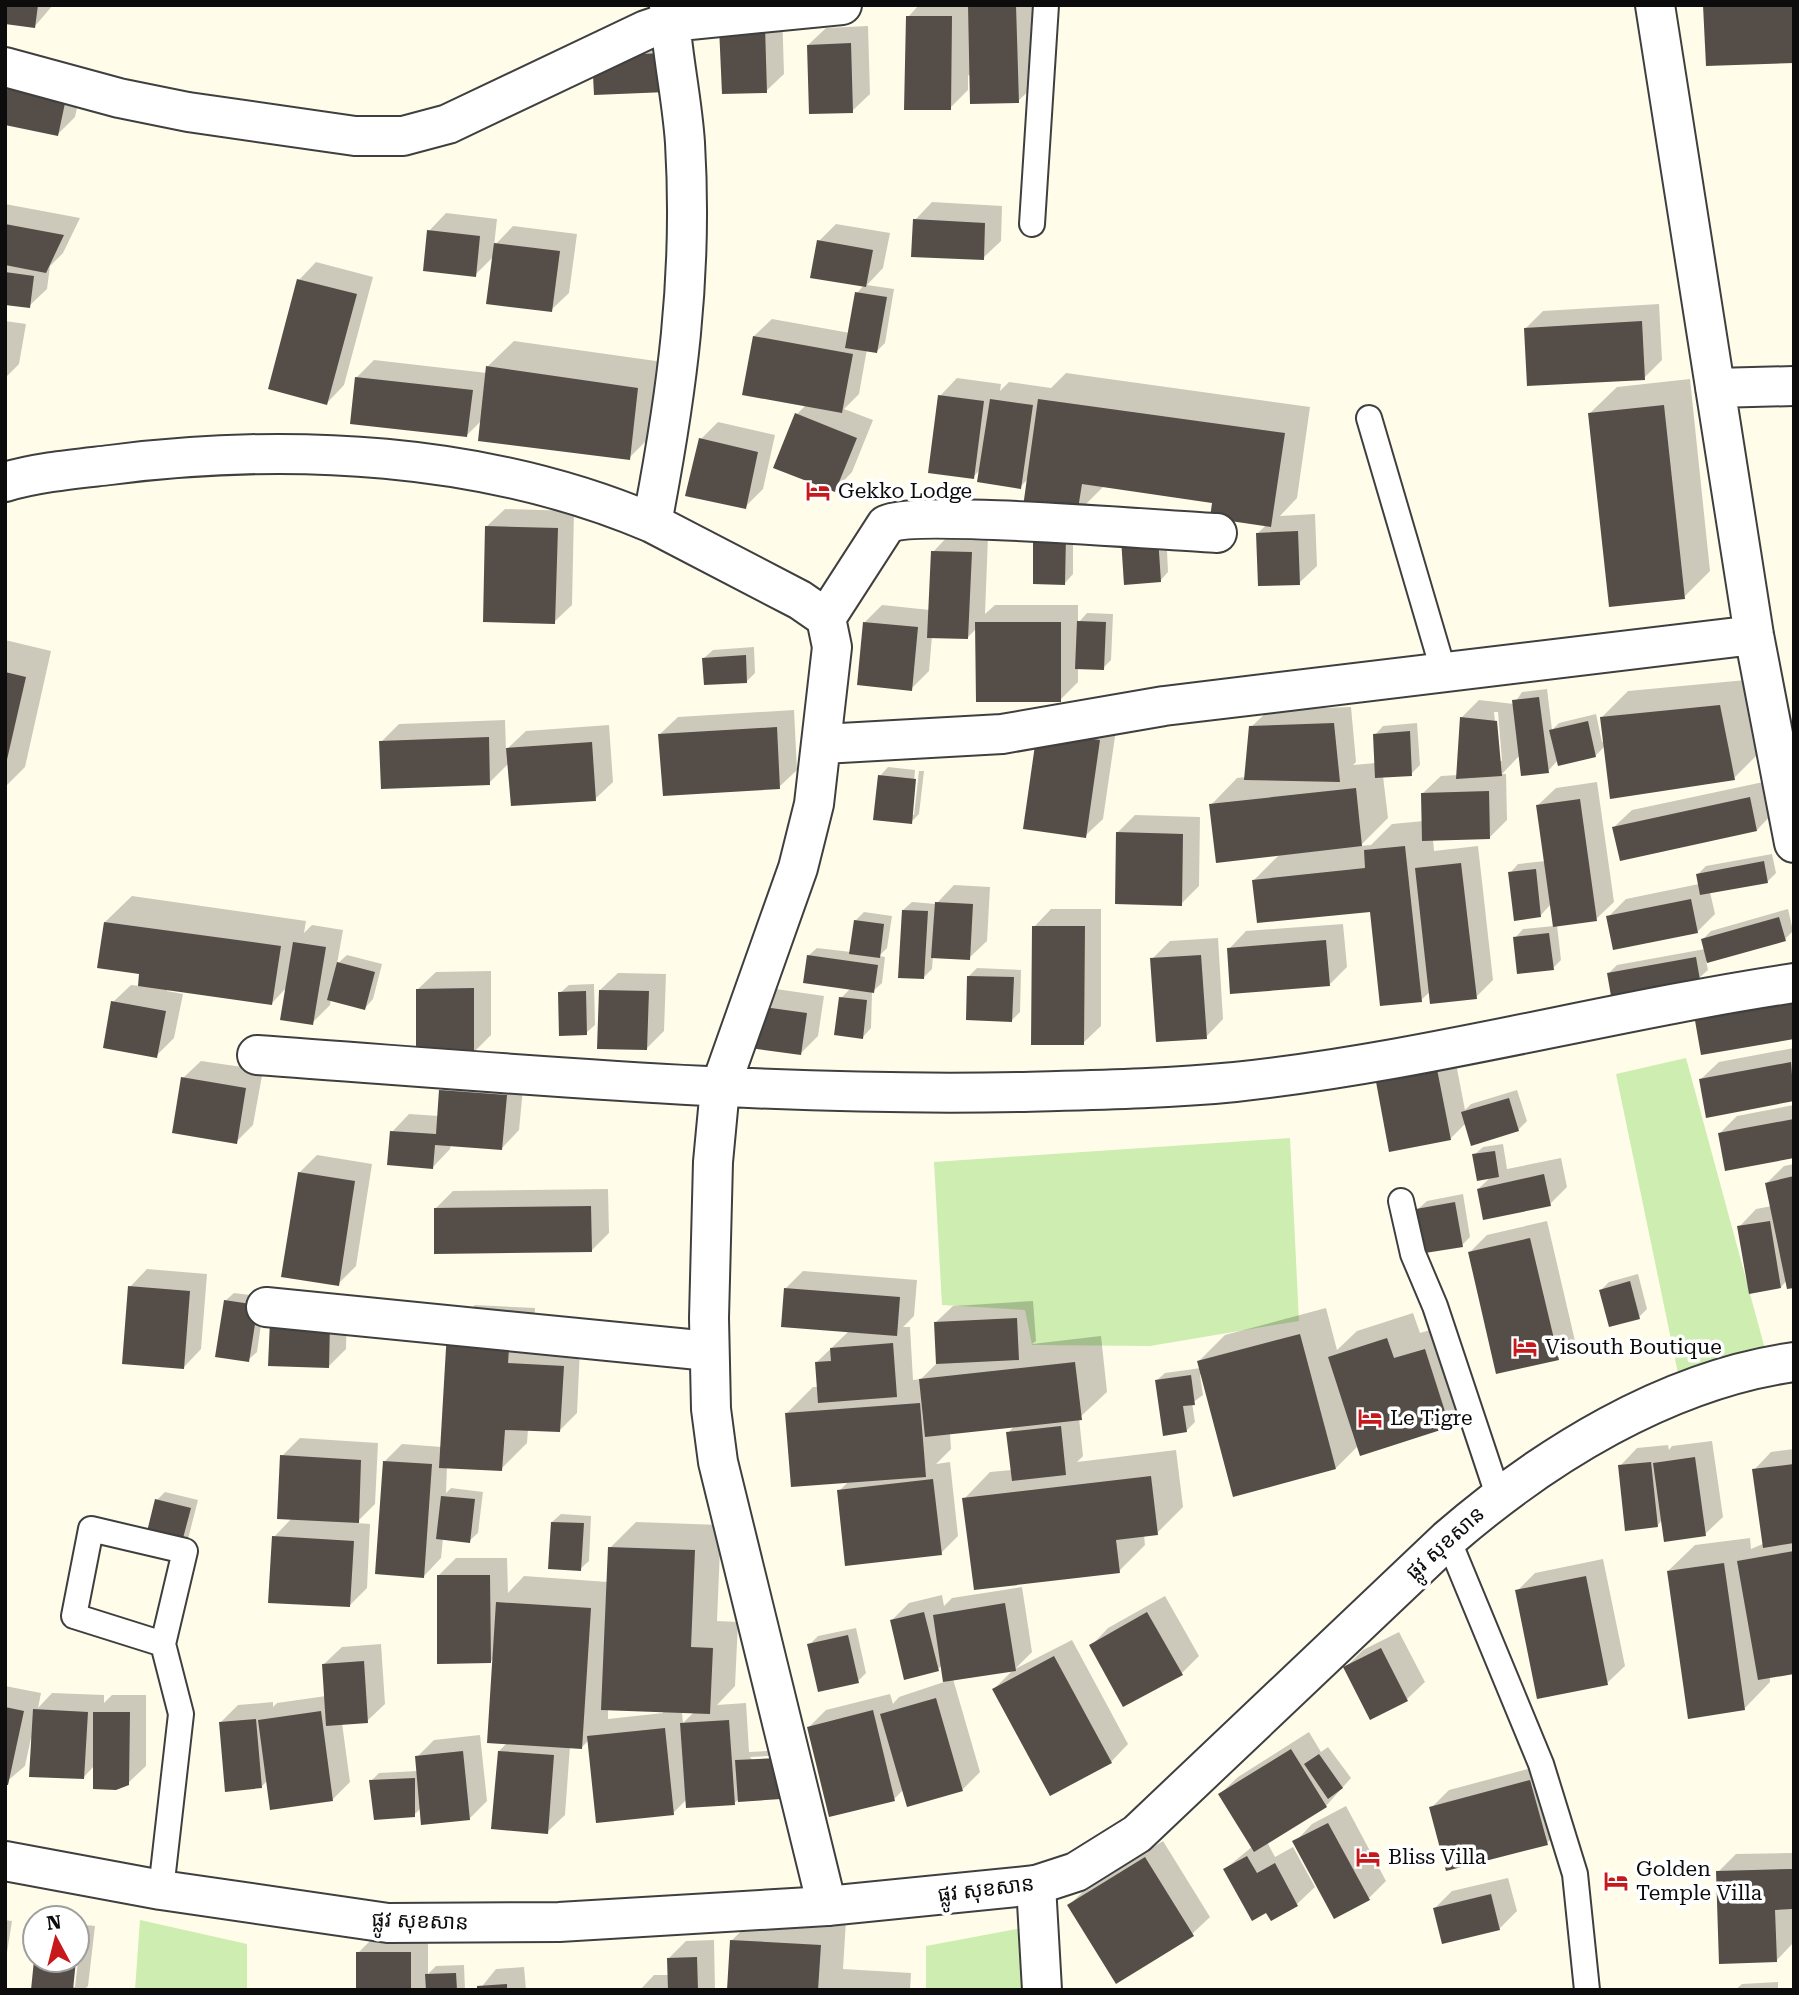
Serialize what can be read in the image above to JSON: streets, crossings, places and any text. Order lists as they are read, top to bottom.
{
  "streets": {
    "street": ["ផ្លូវ សុខសាន"]
  },
  "places": {
    "hotel": [
      "Gekko Lodge",
      "Visouth Boutique",
      "Le Tigre",
      "Bliss Villa",
      "Golden Temple Villa"
    ]
  },
  "north": "top"
}
